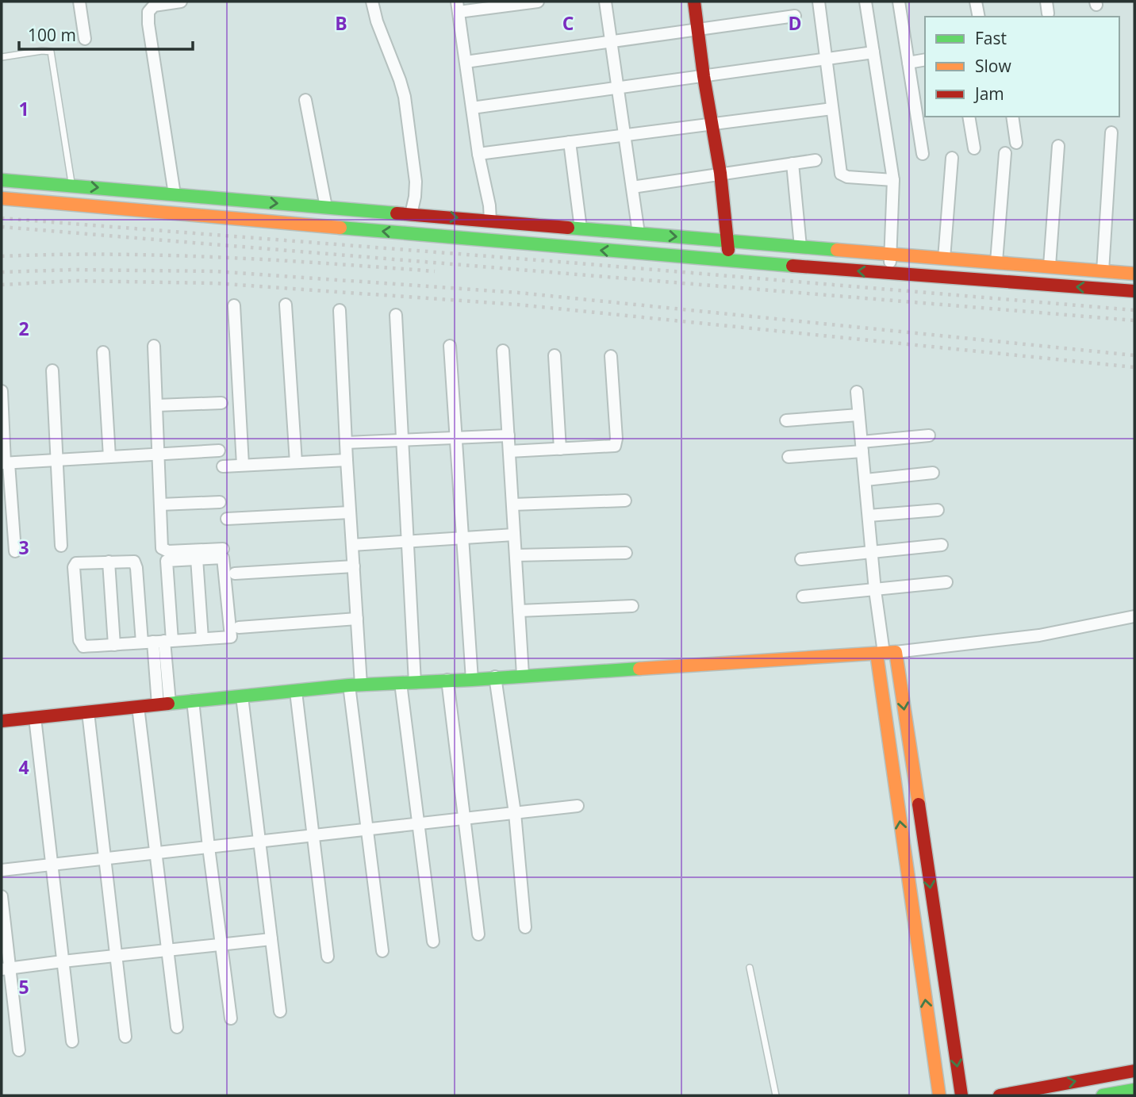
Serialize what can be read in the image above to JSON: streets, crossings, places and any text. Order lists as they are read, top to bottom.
{
  "legend": ["Fast", "Slow", "Jam"],
  "scale_bar": "100 m",
  "grid": {
    "columns": ["B", "C", "D"],
    "rows": [
      "1",
      "2",
      "3",
      "4",
      "5"
    ]
  }
}
